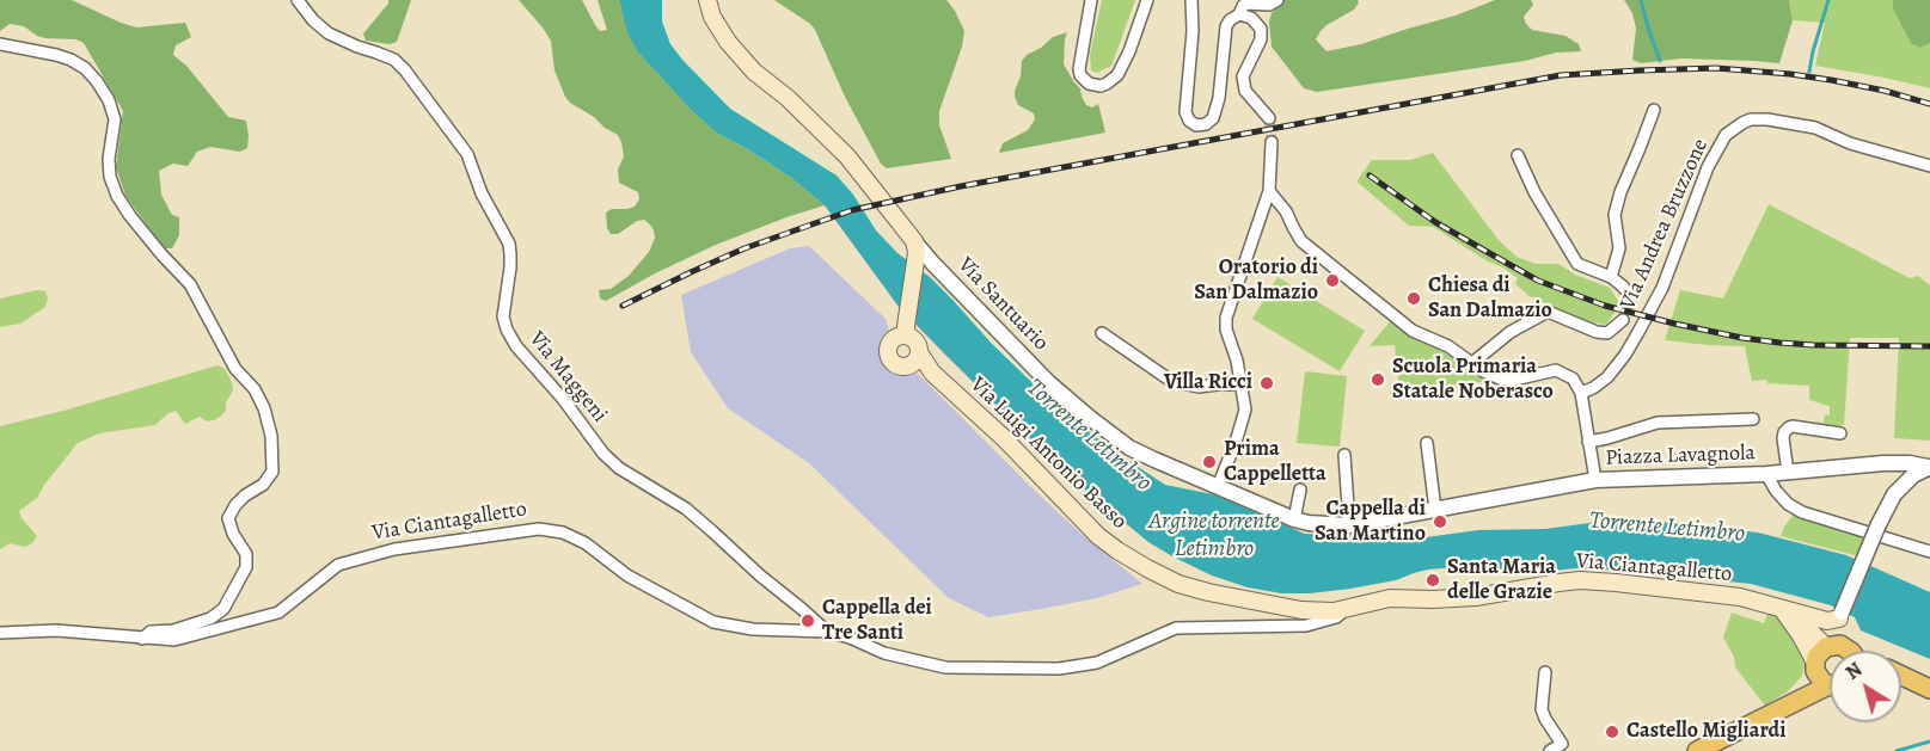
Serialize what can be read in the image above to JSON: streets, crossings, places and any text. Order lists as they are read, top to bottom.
{
  "streets": {
    "main road": ["Via Santuario", "Via Luigi Antonio Basso", "Via Ciantagalletto"],
    "street": ["Via Andrea Bruzzone", "Via Maggeni", "Piazza Lavagnola"]
  },
  "crossings": [
    ["Via Santuario", "Piazza Lavagnola"],
    ["Via Maggeni", "Via Ciantagalletto"],
    ["Via Luigi Antonio Basso", "Via Ciantagalletto"]
  ],
  "water": ["Torrente Letimbro", "Argine torrente Letimbro"],
  "places": [
    "Oratorio di San Dalmazio",
    "Chiesa di San Dalmazio",
    "Scuola Primaria Statale Noberasco",
    "Villa Ricci",
    "Prima Cappelletta",
    "Cappella di San Martino",
    "Santa Maria delle Grazie",
    "Cappella dei Tre Santi",
    "Castello Migliardi"
  ],
  "north": "top left"
}
